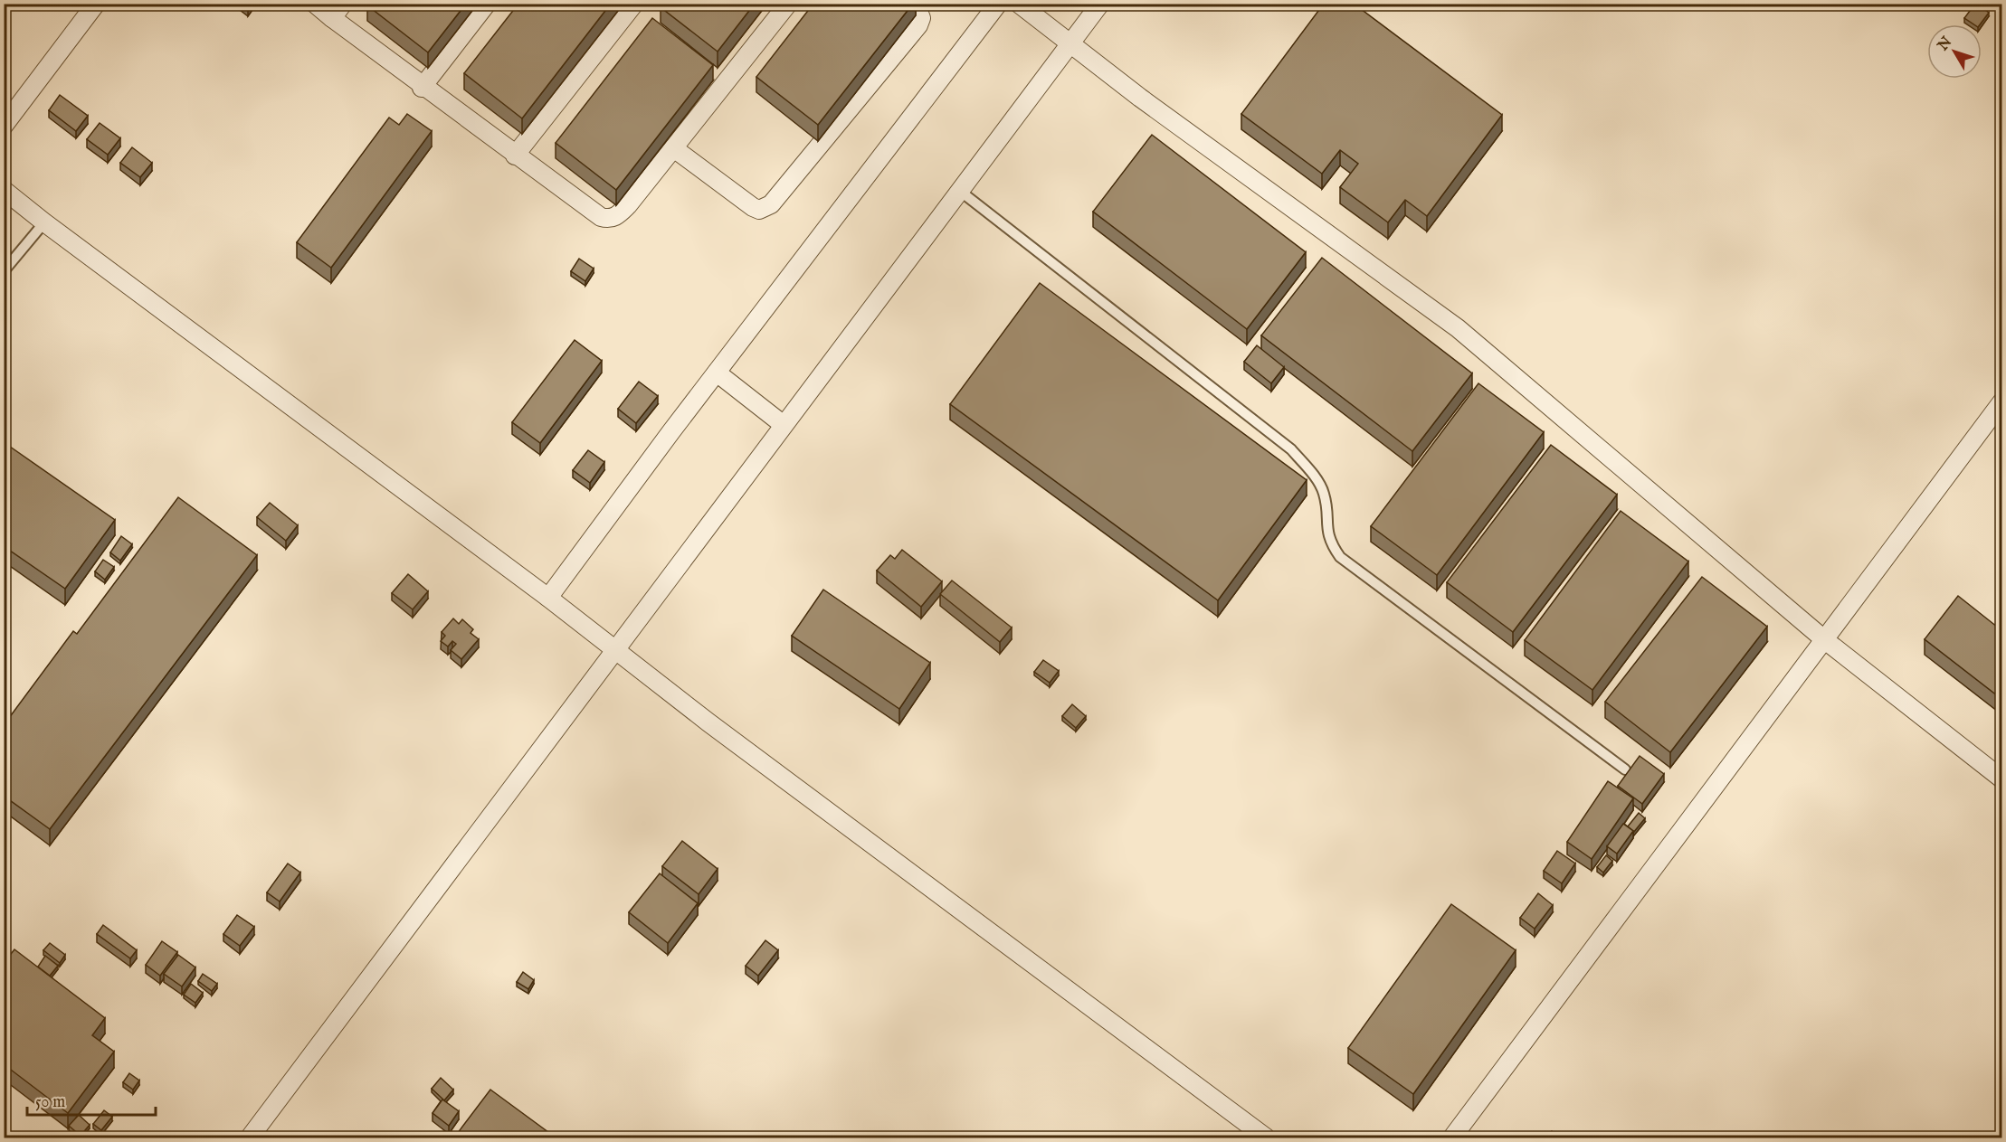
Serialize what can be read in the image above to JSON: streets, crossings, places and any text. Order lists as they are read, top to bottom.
{
  "scale_bar": "50 m",
  "north": "top left"
}
